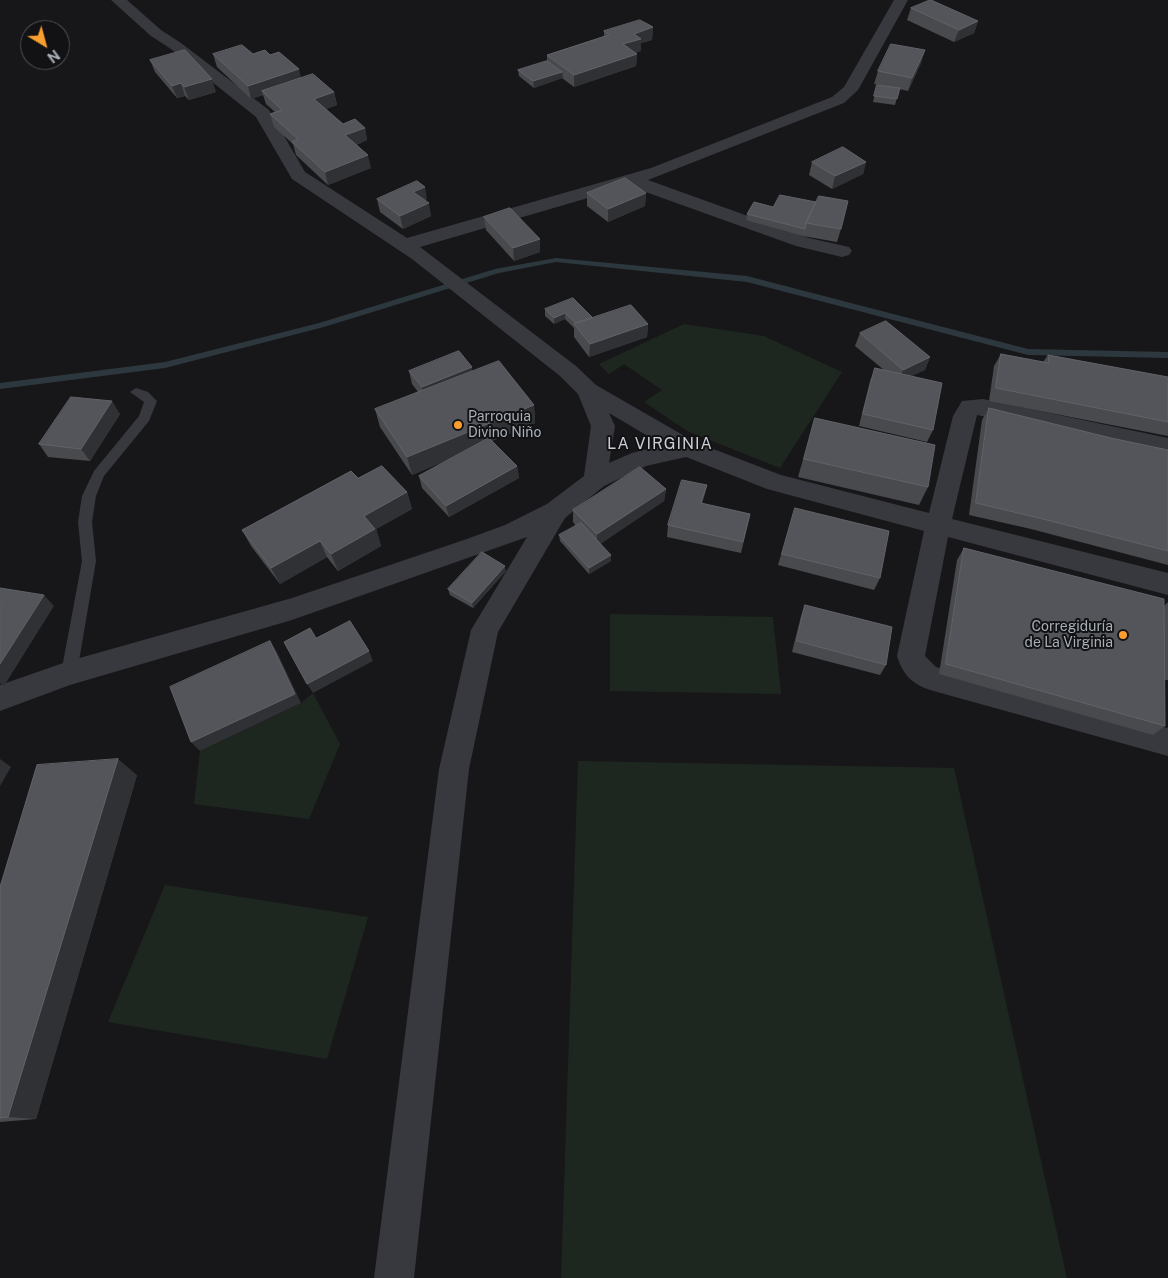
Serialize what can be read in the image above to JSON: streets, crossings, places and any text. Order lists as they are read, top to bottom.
{
  "districts": ["LA VIRGINIA"],
  "places": ["Parroquia Divino Niño", "Corregiduría de La Virginia"],
  "north": "bottom right"
}
